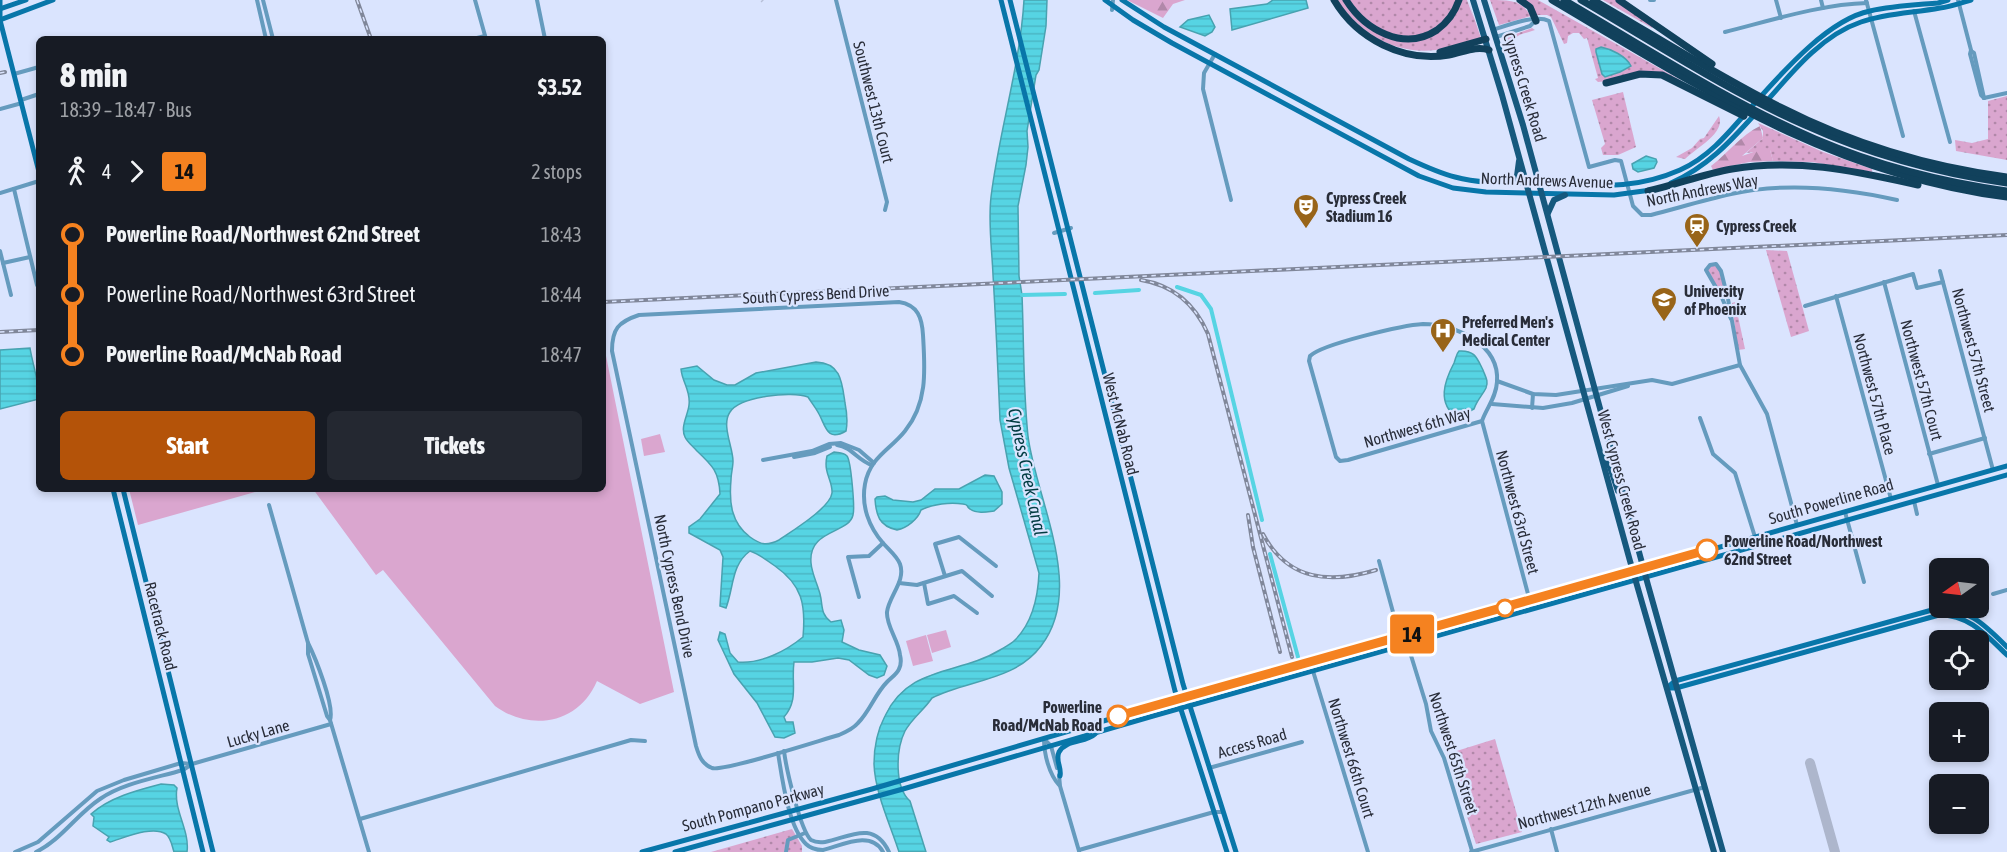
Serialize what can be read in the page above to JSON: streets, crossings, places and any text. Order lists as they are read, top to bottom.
{
  "streets": {
    "main road": [
      "Cypress Creek Road",
      "North Andrews Avenue",
      "West McNab Road",
      "West Cypress Creek Road",
      "South Powerline Road",
      "Racetrack Road",
      "South Pompano Parkway"
    ],
    "street": [
      "Southwest 13th Court",
      "North Andrews Way",
      "South Cypress Bend Drive",
      "Northwest 57th Street",
      "Northwest 57th Court",
      "Northwest 57th Place",
      "Northwest 6th Way",
      "Northwest 63rd Street",
      "North Cypress Bend Drive",
      "Lucky Lane",
      "Access Road",
      "Northwest 65th Street",
      "Northwest 66th Court",
      "Northwest 12th Avenue"
    ]
  },
  "crossings": [
    ["Cypress Creek Road", "North Andrews Avenue"],
    ["Cypress Creek Road", "West Cypress Creek Road"],
    ["North Andrews Avenue", "North Andrews Way"],
    ["North Andrews Avenue", "West Cypress Creek Road"],
    ["South Cypress Bend Drive", "North Cypress Bend Drive"],
    ["Northwest 57th Street", "South Powerline Road"],
    ["Northwest 57th Court", "South Powerline Road"],
    ["Northwest 57th Place", "South Powerline Road"],
    ["West McNab Road", "South Powerline Road"],
    ["West McNab Road", "Access Road"],
    ["Northwest 6th Way", "West Cypress Creek Road"],
    ["Northwest 6th Way", "Northwest 63rd Street"],
    ["West Cypress Creek Road", "South Powerline Road"],
    ["West Cypress Creek Road", "Northwest 12th Avenue"],
    ["South Powerline Road", "Northwest 63rd Street"],
    ["South Powerline Road", "Northwest 65th Street"],
    ["South Powerline Road", "Northwest 66th Court"],
    ["South Powerline Road", "South Pompano Parkway"],
    ["Racetrack Road", "Lucky Lane"],
    ["Northwest 65th Street", "Northwest 12th Avenue"]
  ],
  "water": ["Cypress Creek Canal"],
  "places": {
    "theatre": ["Cypress Creek Stadium 16"],
    "station": ["Cypress Creek"],
    "school or university": ["University of Phoenix"],
    "hospital": ["Preferred Men's Medical Center"],
    "other": ["Powerline Road/Northwest 62nd Street", "Powerline Road/McNab Road"]
  },
  "lines": ["bus line 14"],
  "north": "left",
  "page": {
    "on_map": "14",
    "heading": ["8 min", "18:39 – 18:47 · Bus", "$3.52"],
    "legs": ["4", "14", "2 stops"],
    "list": [
      {
        "name": "Powerline Road/Northwest 62nd Street",
        "value": "18:43"
      },
      {
        "name": "Powerline Road/Northwest 63rd Street",
        "value": "18:44"
      },
      {
        "name": "Powerline Road/McNab Road",
        "value": "18:47"
      }
    ],
    "buttons": ["Start", "Tickets"],
    "map_buttons": ["+", "−"]
  }
}
